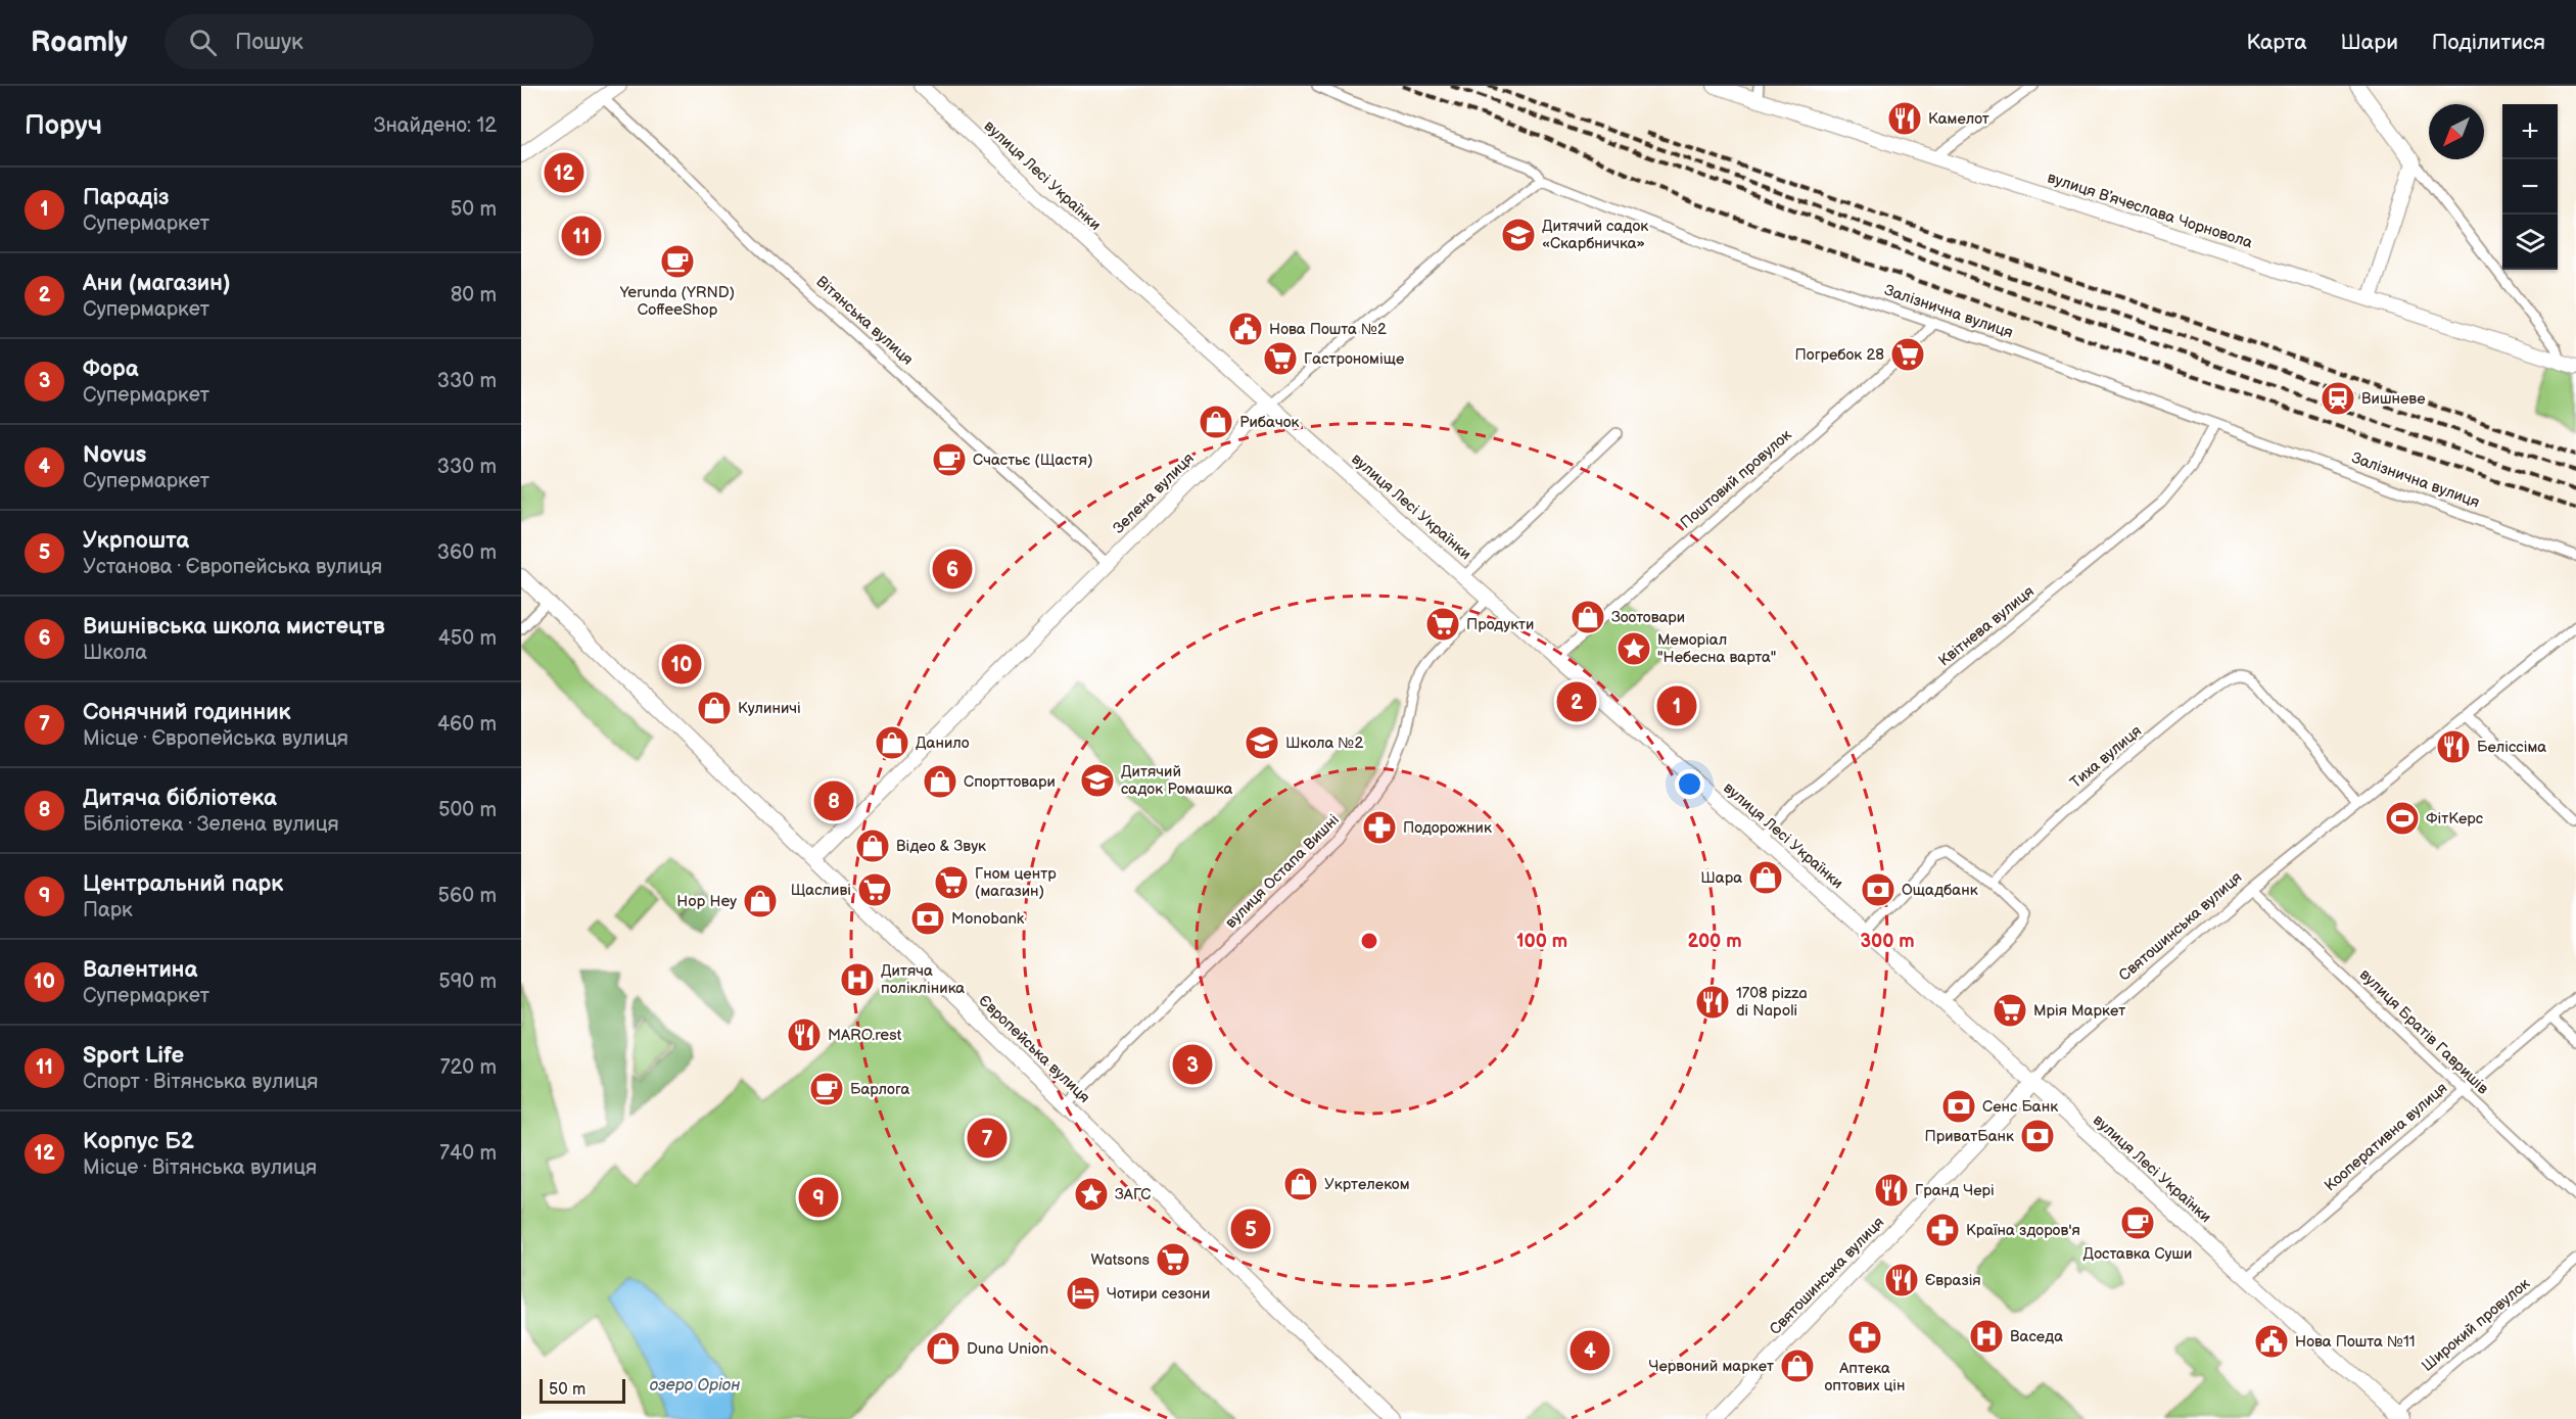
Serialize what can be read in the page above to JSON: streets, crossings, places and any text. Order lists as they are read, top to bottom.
{
  "streets": {
    "street": [
      "вулиця Лесі Українки",
      "вулиця Вʼячеслава Чорновола",
      "Залізнична вулиця",
      "Вітянська вулиця",
      "Поштовий провулок",
      "Зелена вулиця",
      "Квітнева вулиця",
      "Тиха вулиця",
      "вулиця Остапа Вишні",
      "Святошинська вулиця",
      "вулиця Братів Гавришів",
      "Європейська вулиця",
      "Кооперативна вулиця",
      "Широкий провулок"
    ]
  },
  "crossings": [
    ["вулиця Лесі Українки", "Поштовий провулок"],
    ["вулиця Лесі Українки", "Зелена вулиця"],
    ["вулиця Лесі Українки", "Квітнева вулиця"],
    ["вулиця Лесі Українки", "вулиця Остапа Вишні"],
    ["вулиця Лесі Українки", "Святошинська вулиця"],
    ["вулиця Лесі Українки", "Кооперативна вулиця"],
    ["вулиця Лесі Українки", "Широкий провулок"],
    ["Залізнична вулиця", "Поштовий провулок"],
    ["Залізнична вулиця", "Зелена вулиця"],
    ["Залізнична вулиця", "Квітнева вулиця"],
    ["Вітянська вулиця", "Зелена вулиця"],
    ["Зелена вулиця", "Європейська вулиця"],
    ["Тиха вулиця", "Святошинська вулиця"],
    ["вулиця Остапа Вишні", "Європейська вулиця"],
    ["Святошинська вулиця", "вулиця Братів Гавришів"],
    ["вулиця Братів Гавришів", "Кооперативна вулиця"]
  ],
  "water": ["озеро Оріон"],
  "places": {
    "restaurant": [
      "Камелот",
      "Беліссіма",
      "1708 pizza di Napoli",
      "MARO.rest",
      "Гранд Чері",
      "Євразія"
    ],
    "school or university": ["Дитячий садок «Скарбничка»", "Школа №2", "Дитячий садок Ромашка"],
    "cafe": [
      "Yerunda (YRND) CoffeeShop",
      "Счастьє (Щастя)",
      "Барлога",
      "Доставка Суши"
    ],
    "public building": ["Нова Пошта №2", "Нова Пошта №11"],
    "supermarket": [
      "Погребок 28",
      "Гастрономіще",
      "Продукти",
      "Гном центр (магазин)",
      "Щасливі",
      "Мрія Маркет",
      "Watsons"
    ],
    "station": ["Вишневе"],
    "shop": [
      "Рибачок",
      "Зоотовари",
      "Кулиничі",
      "Данило",
      "Спорттовари",
      "Відео & Звук",
      "Шара",
      "Hop Hey",
      "Укртелеком",
      "Duna Union",
      "Червоний маркет"
    ],
    "place": ["Меморіал \"Небесна варта\"", "ЗАГС"],
    "sports": ["ФітКерс"],
    "pharmacy": ["Подорожник", "Країна здоров'я", "Аптека оптових цін"],
    "bank": [
      "Ощадбанк",
      "Monobank",
      "Сенс Банк",
      "ПриватБанк"
    ],
    "hospital": ["Дитяча полікліника", "Васеда"],
    "hotel": ["Чотири сезони"]
  },
  "scale_bar": "50 m",
  "north": "bottom left",
  "page": {
    "header": "Roamly",
    "search": "Пошук",
    "nav": ["Карта", "Шари", "Поділитися"],
    "heading": ["Поруч", "Знайдено: 12"],
    "map_buttons": ["+", "−"],
    "pins": [
      "12",
      "11",
      "6",
      "10",
      "2",
      "1",
      "8",
      "3",
      "7",
      "9",
      "5",
      "4"
    ],
    "list": [
      {
        "mark": "1",
        "name": "Парадіз",
        "note": "Супермаркет",
        "value": "50 m"
      },
      {
        "mark": "2",
        "name": "Ани (магазин)",
        "note": "Супермаркет",
        "value": "80 m"
      },
      {
        "mark": "3",
        "name": "Фора",
        "note": "Супермаркет",
        "value": "330 m"
      },
      {
        "mark": "4",
        "name": "Novus",
        "note": "Супермаркет",
        "value": "330 m"
      },
      {
        "mark": "5",
        "name": "Укрпошта",
        "note": "Установа · Європейська вулиця",
        "value": "360 m"
      },
      {
        "mark": "6",
        "name": "Вишнівська школа мистецтв",
        "note": "Школа",
        "value": "450 m"
      },
      {
        "mark": "7",
        "name": "Сонячний годинник",
        "note": "Місце · Європейська вулиця",
        "value": "460 m"
      },
      {
        "mark": "8",
        "name": "Дитяча бібліотека",
        "note": "Бібліотека · Зелена вулиця",
        "value": "500 m"
      },
      {
        "mark": "9",
        "name": "Центральний парк",
        "note": "Парк",
        "value": "560 m"
      },
      {
        "mark": "10",
        "name": "Валентина",
        "note": "Супермаркет",
        "value": "590 m"
      },
      {
        "mark": "11",
        "name": "Sport Life",
        "note": "Спорт · Вітянська вулиця",
        "value": "720 m"
      },
      {
        "mark": "12",
        "name": "Корпус Б2",
        "note": "Місце · Вітянська вулиця",
        "value": "740 m"
      }
    ],
    "scale": "50 m"
  },
  "rings": ["100 m", "200 m", "300 m"]
}
